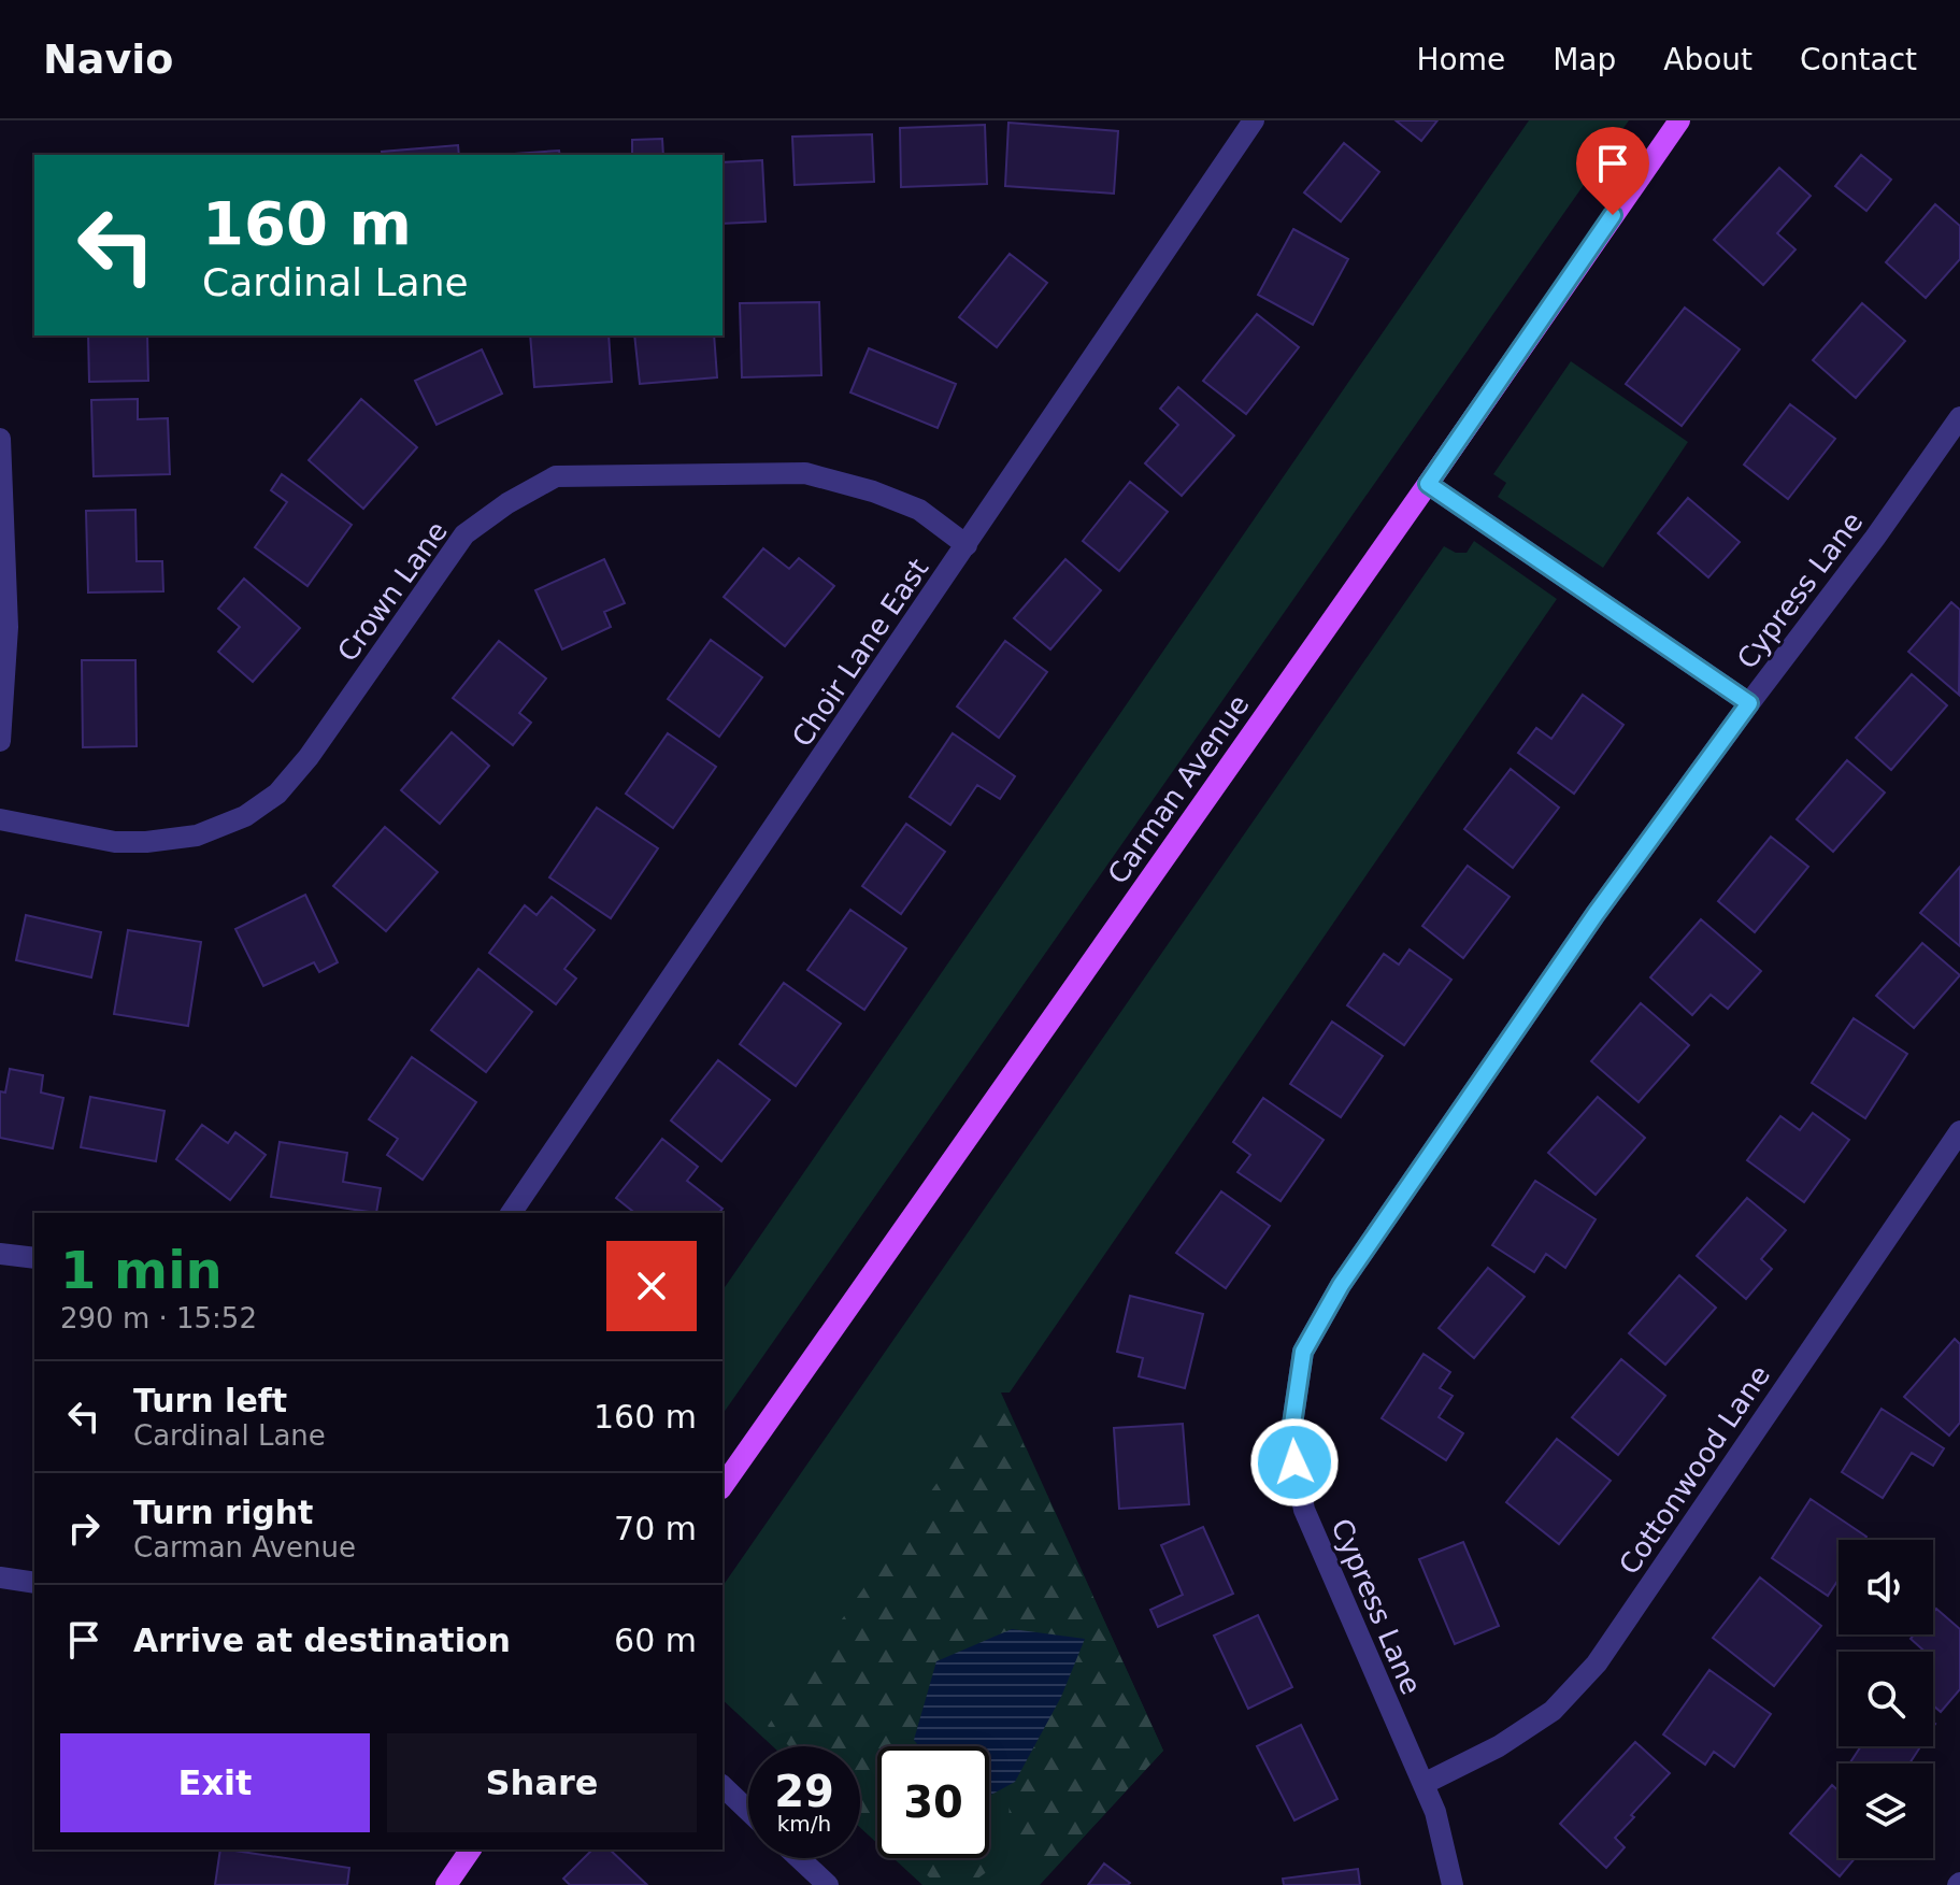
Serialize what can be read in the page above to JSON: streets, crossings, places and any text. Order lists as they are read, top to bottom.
{
  "streets": {
    "main road": ["Carman Avenue"],
    "street": [
      "Cypress Lane",
      "Crown Lane",
      "Choir Lane East",
      "Cottonwood Lane"
    ]
  },
  "crossings": [
    ["Cypress Lane", "Cottonwood Lane"],
    ["Crown Lane", "Choir Lane East"]
  ],
  "page": {
    "header": "Navio",
    "nav": [
      "Home",
      "Map",
      "About",
      "Contact"
    ],
    "turn": ["160 m", "Cardinal Lane"],
    "heading": ["1 min", "290 m · 15:52"],
    "list": [
      {
        "name": "Turn left",
        "note": "Cardinal Lane",
        "value": "160 m"
      },
      {
        "name": "Turn right",
        "note": "Carman Avenue",
        "value": "70 m"
      },
      {
        "name": "Arrive at destination",
        "value": "60 m"
      }
    ],
    "buttons": ["Exit", "Share"],
    "speed": "29 km/h",
    "limit": "30"
  }
}
